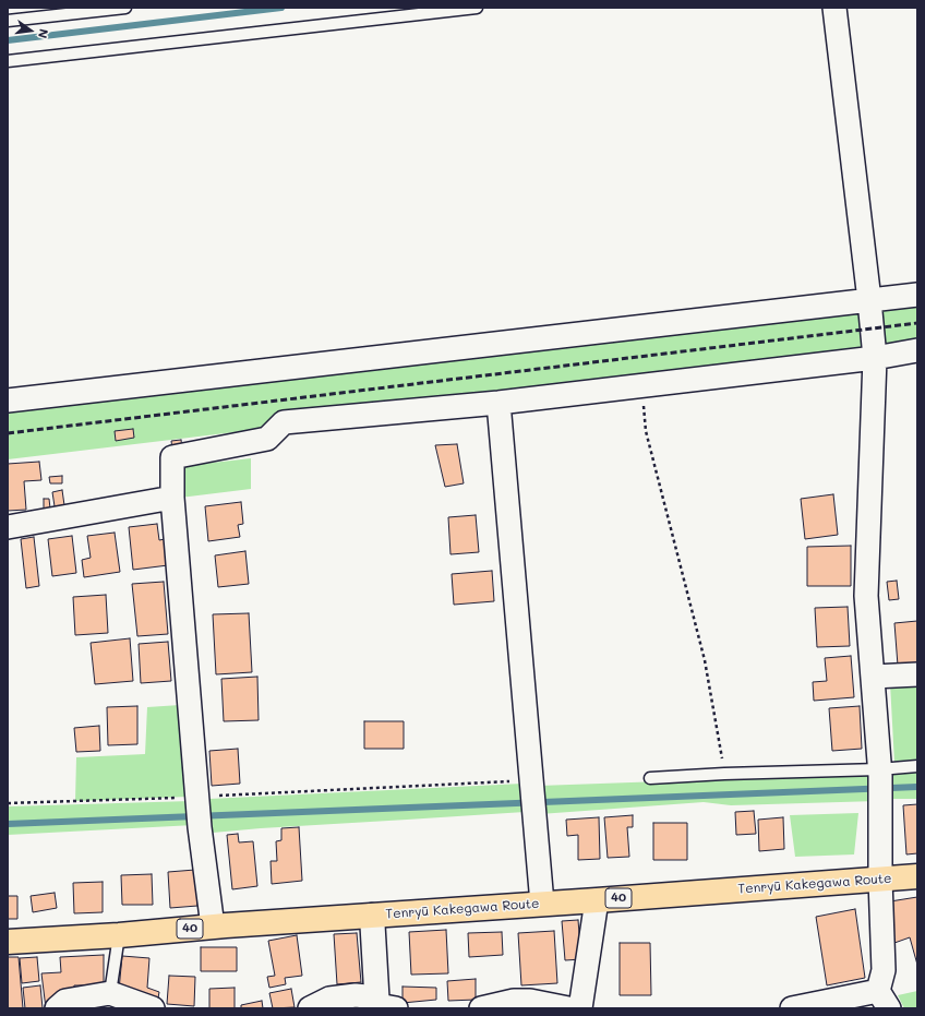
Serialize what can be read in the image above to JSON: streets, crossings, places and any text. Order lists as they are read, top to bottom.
{
  "streets": {
    "main road": ["Tenryū Kakegawa Route", "40"]
  },
  "north": "right"
}
